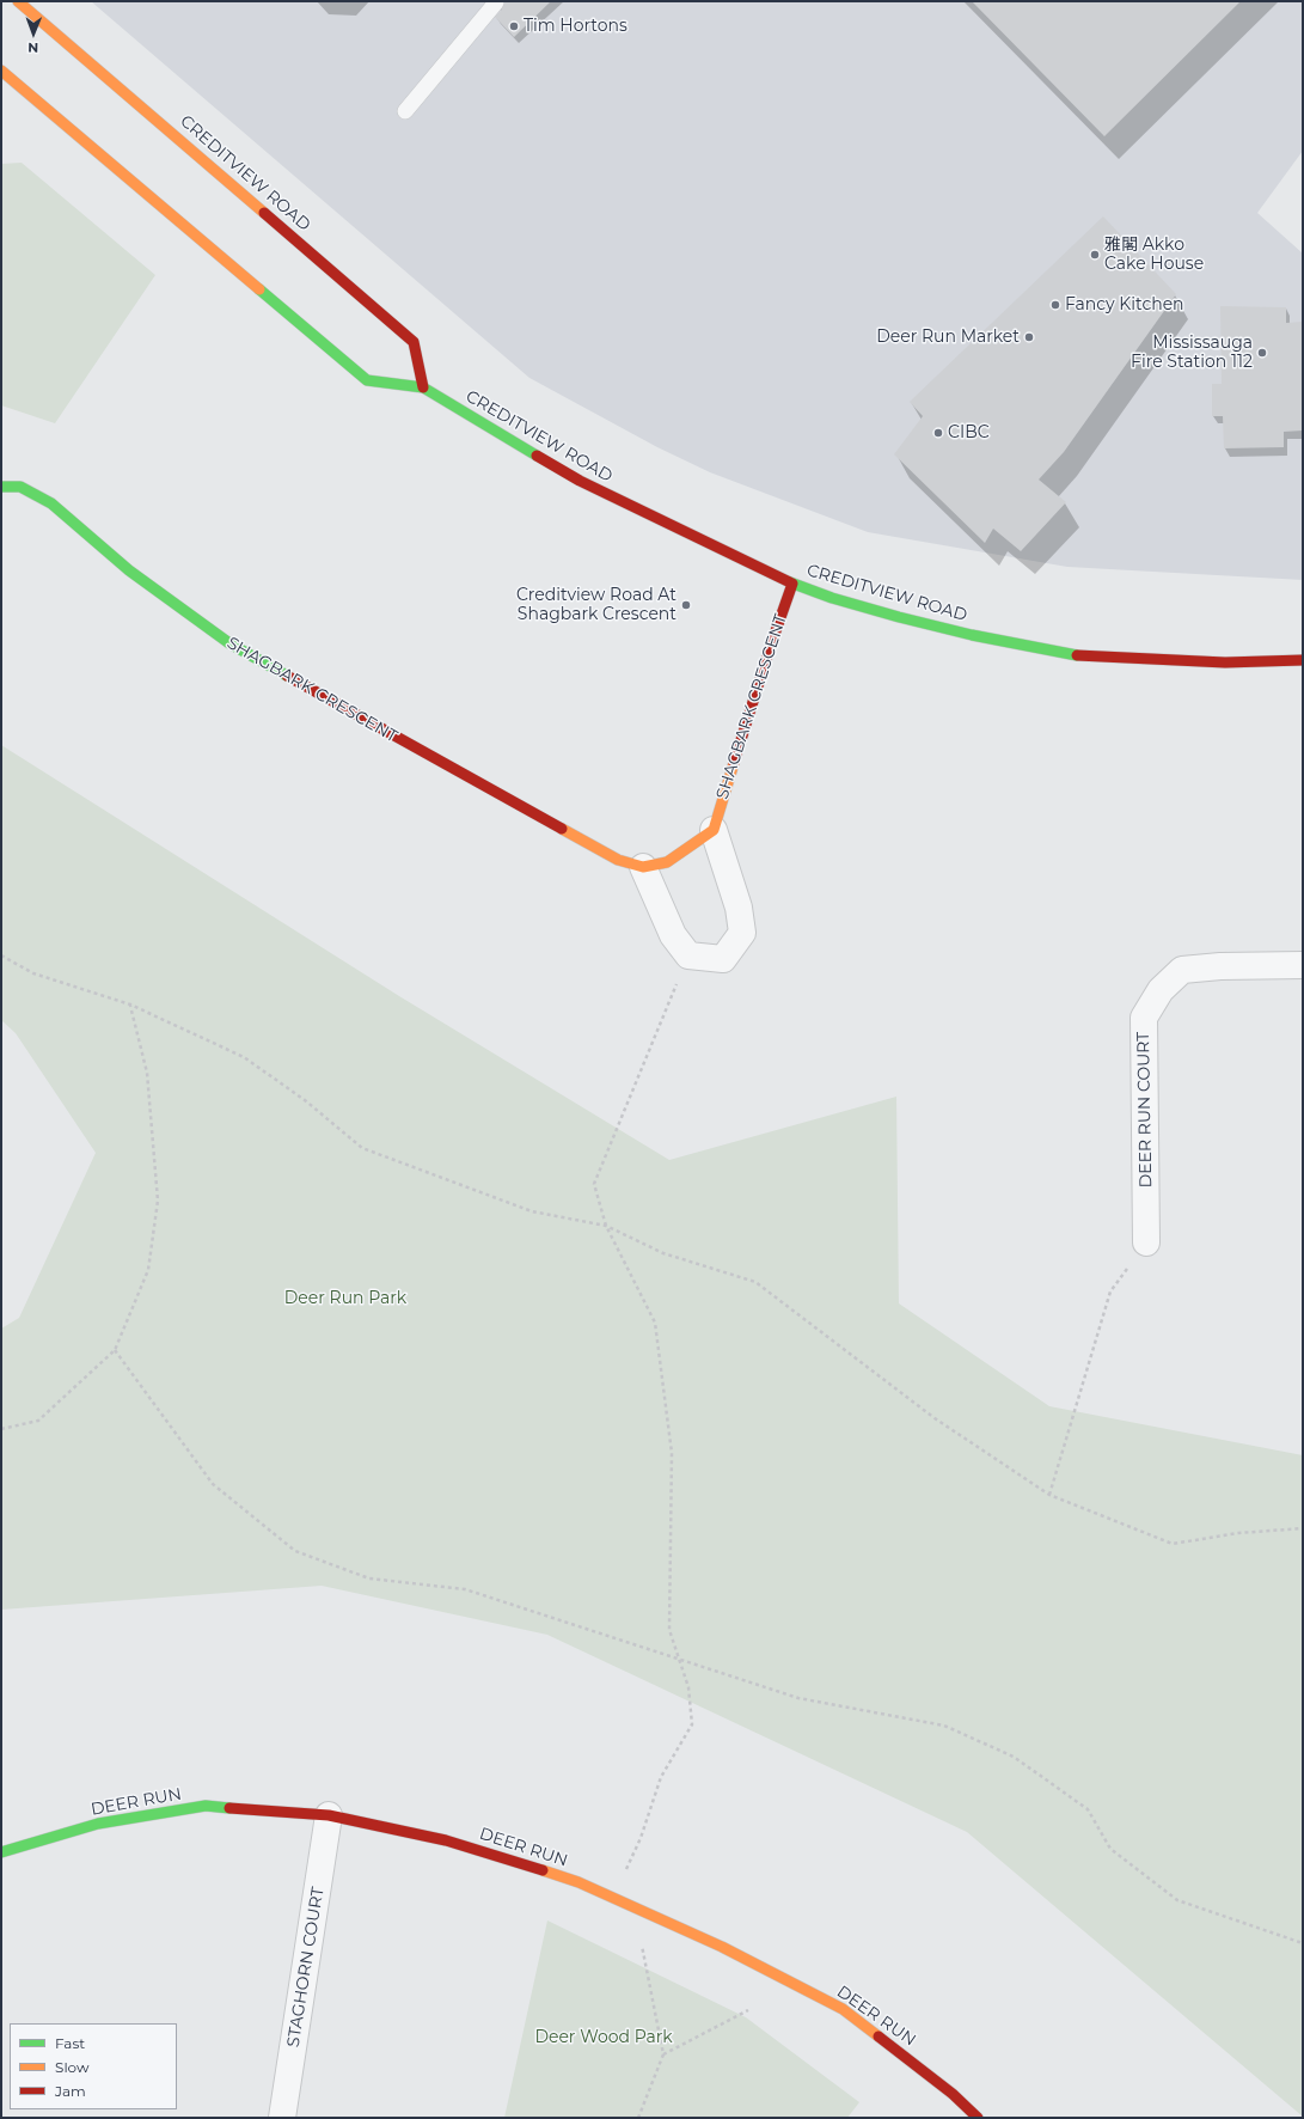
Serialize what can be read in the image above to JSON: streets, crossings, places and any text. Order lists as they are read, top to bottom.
{
  "streets": {
    "street": [
      "CREDITVIEW ROAD",
      "SHAGBARK CRESCENT",
      "DEER RUN COURT",
      "DEER RUN",
      "STAGHORN COURT"
    ]
  },
  "crossings": [
    ["CREDITVIEW ROAD", "SHAGBARK CRESCENT"],
    ["DEER RUN", "STAGHORN COURT"]
  ],
  "parks": ["Deer Run Park", "Deer Wood Park"],
  "places": [
    "Tim Hortons",
    "雅閣 Akko Cake House",
    "Fancy Kitchen",
    "Deer Run Market",
    "Mississauga Fire Station 112",
    "CIBC",
    "Creditview Road At Shagbark Crescent"
  ],
  "legend": ["Fast", "Slow", "Jam"],
  "north": "bottom"
}
